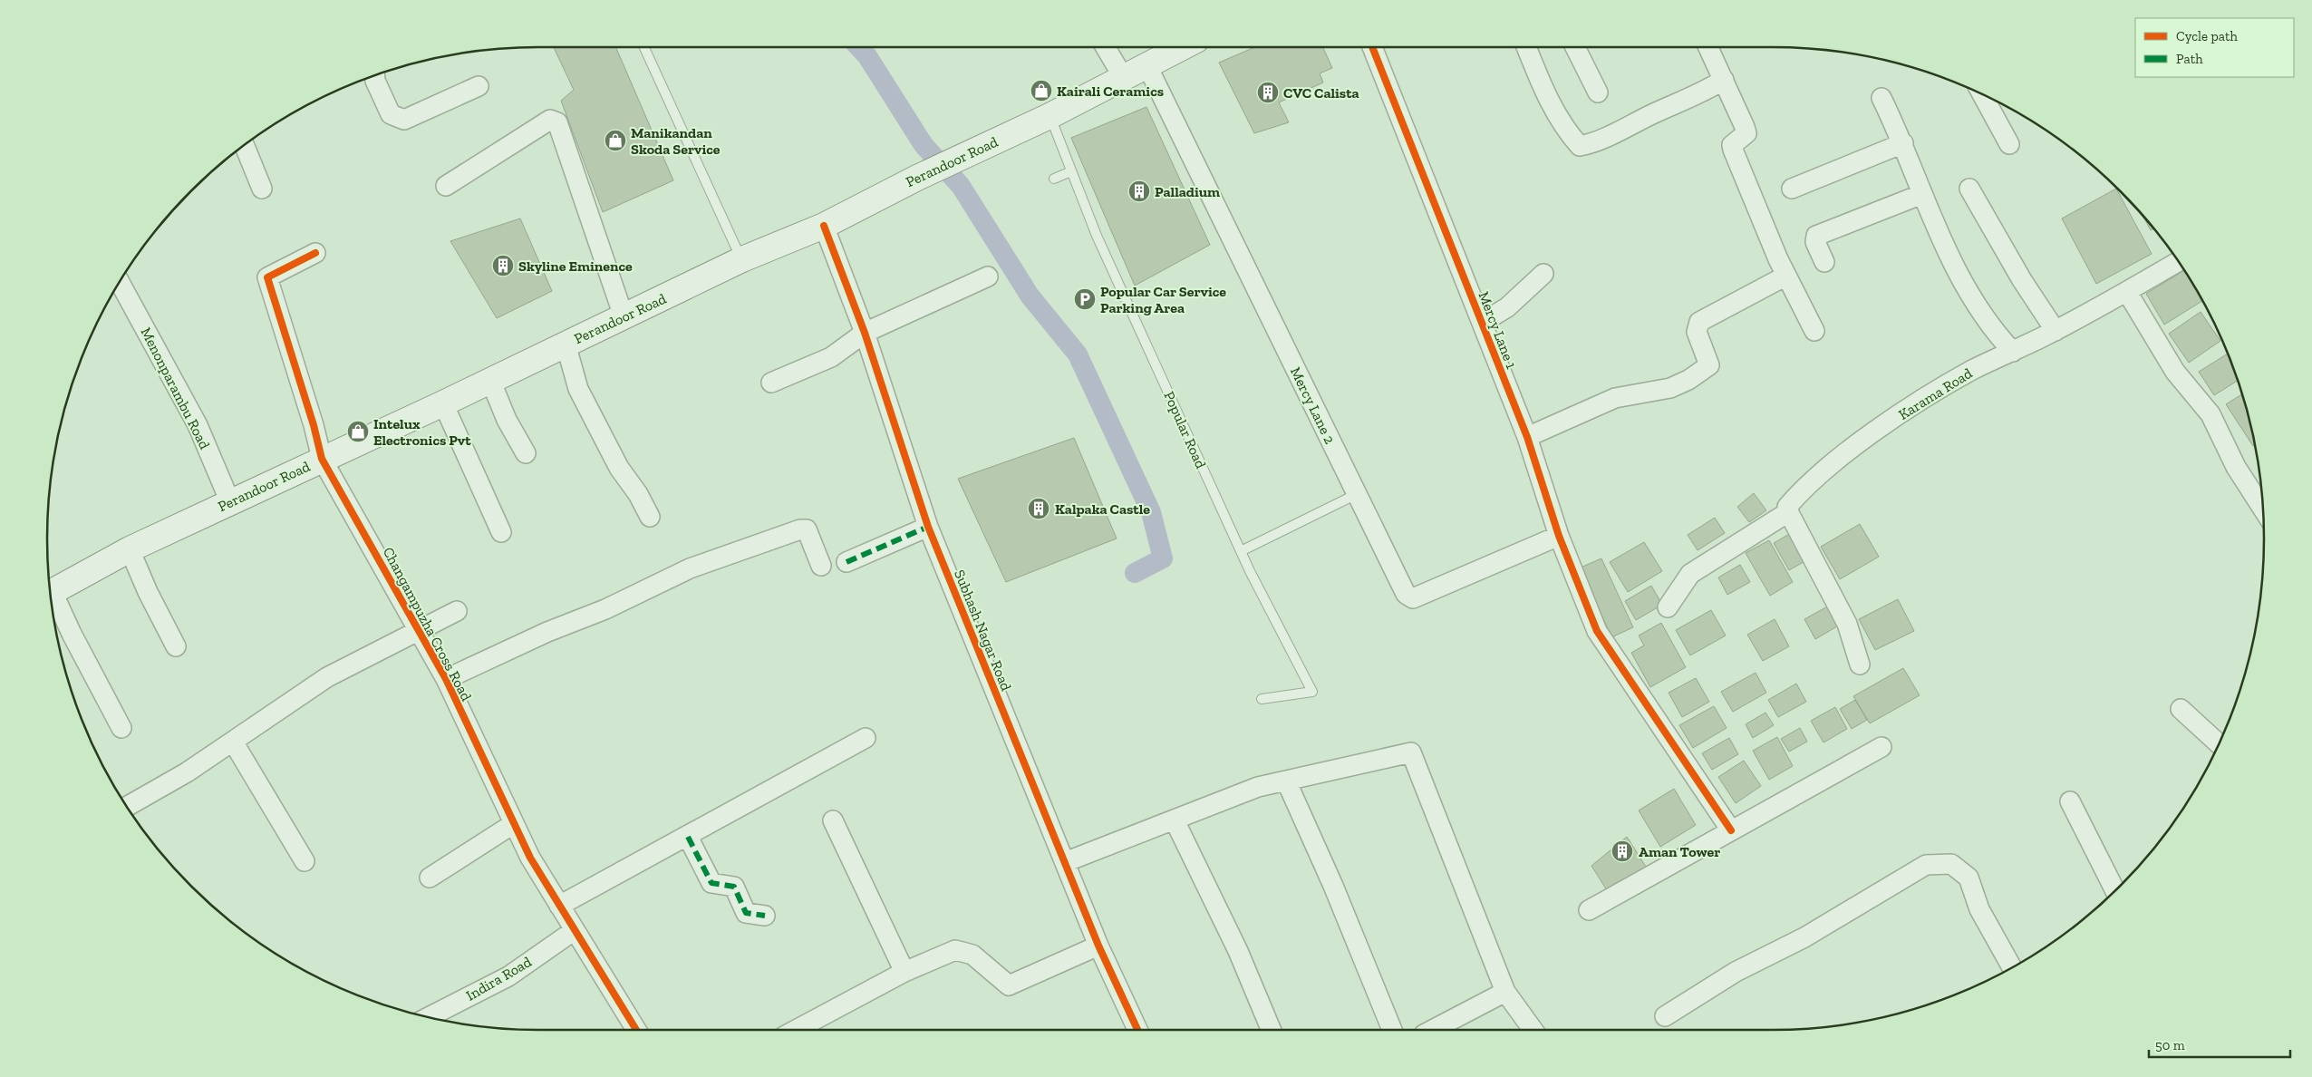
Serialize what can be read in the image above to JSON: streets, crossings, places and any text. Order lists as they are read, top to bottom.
{
  "streets": {
    "main road": ["Perandoor Road"],
    "street": [
      "Mercy Lane 1",
      "Menonparambu Road",
      "Karama Road",
      "Mercy Lane 2",
      "Changampuzha Cross Road",
      "Subhash Nagar Road",
      "Indira Road"
    ],
    "lane": ["Popular Road"]
  },
  "crossings": [
    ["Perandoor Road", "Menonparambu Road"],
    ["Perandoor Road", "Mercy Lane 2"],
    ["Perandoor Road", "Popular Road"],
    ["Perandoor Road", "Changampuzha Cross Road"],
    ["Perandoor Road", "Subhash Nagar Road"],
    ["Mercy Lane 1", "Mercy Lane 2"],
    ["Changampuzha Cross Road", "Indira Road"]
  ],
  "places": {
    "shop": ["Kairali Ceramics", "Manikandan Skoda Service", "Intelux Electronics Pvt"],
    "building": [
      "CVC Calista",
      "Palladium",
      "Skyline Eminence",
      "Kalpaka Castle",
      "Aman Tower"
    ],
    "parking": ["Popular Car Service Parking Area"]
  },
  "legend": ["Cycle path", "Path"],
  "scale_bar": "50 m"
}
